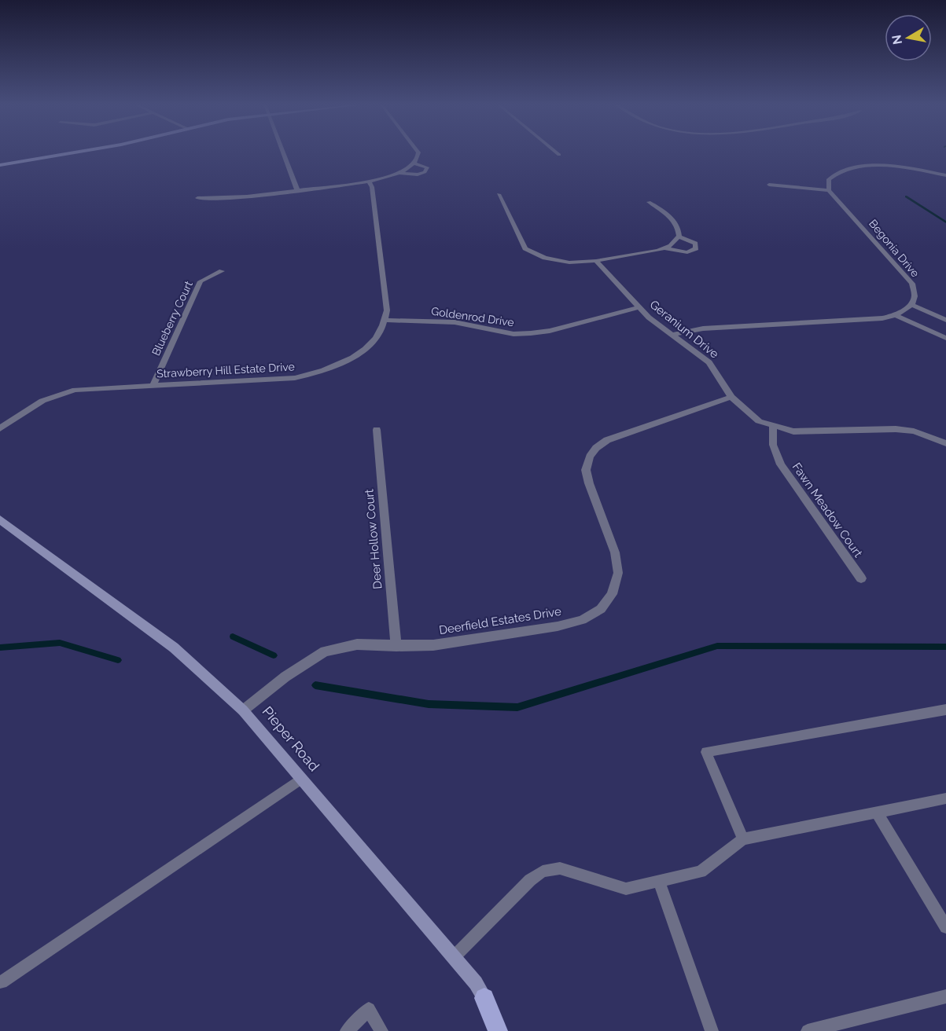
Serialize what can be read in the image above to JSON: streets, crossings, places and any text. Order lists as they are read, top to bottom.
{
  "streets": {
    "street": [
      "Begonia Drive",
      "Goldenrod Drive",
      "Blueberry Court",
      "Geranium Drive",
      "Strawberry Hill Estate Drive",
      "Fawn Meadow Court",
      "Deer Hollow Court",
      "Deerfield Estates Drive",
      "Pieper Road"
    ]
  },
  "crossings": [
    ["Goldenrod Drive", "Geranium Drive"],
    ["Goldenrod Drive", "Strawberry Hill Estate Drive"],
    ["Blueberry Court", "Strawberry Hill Estate Drive"],
    ["Geranium Drive", "Fawn Meadow Court"],
    ["Geranium Drive", "Deerfield Estates Drive"],
    ["Deer Hollow Court", "Deerfield Estates Drive"],
    ["Deerfield Estates Drive", "Pieper Road"]
  ],
  "north": "left"
}
